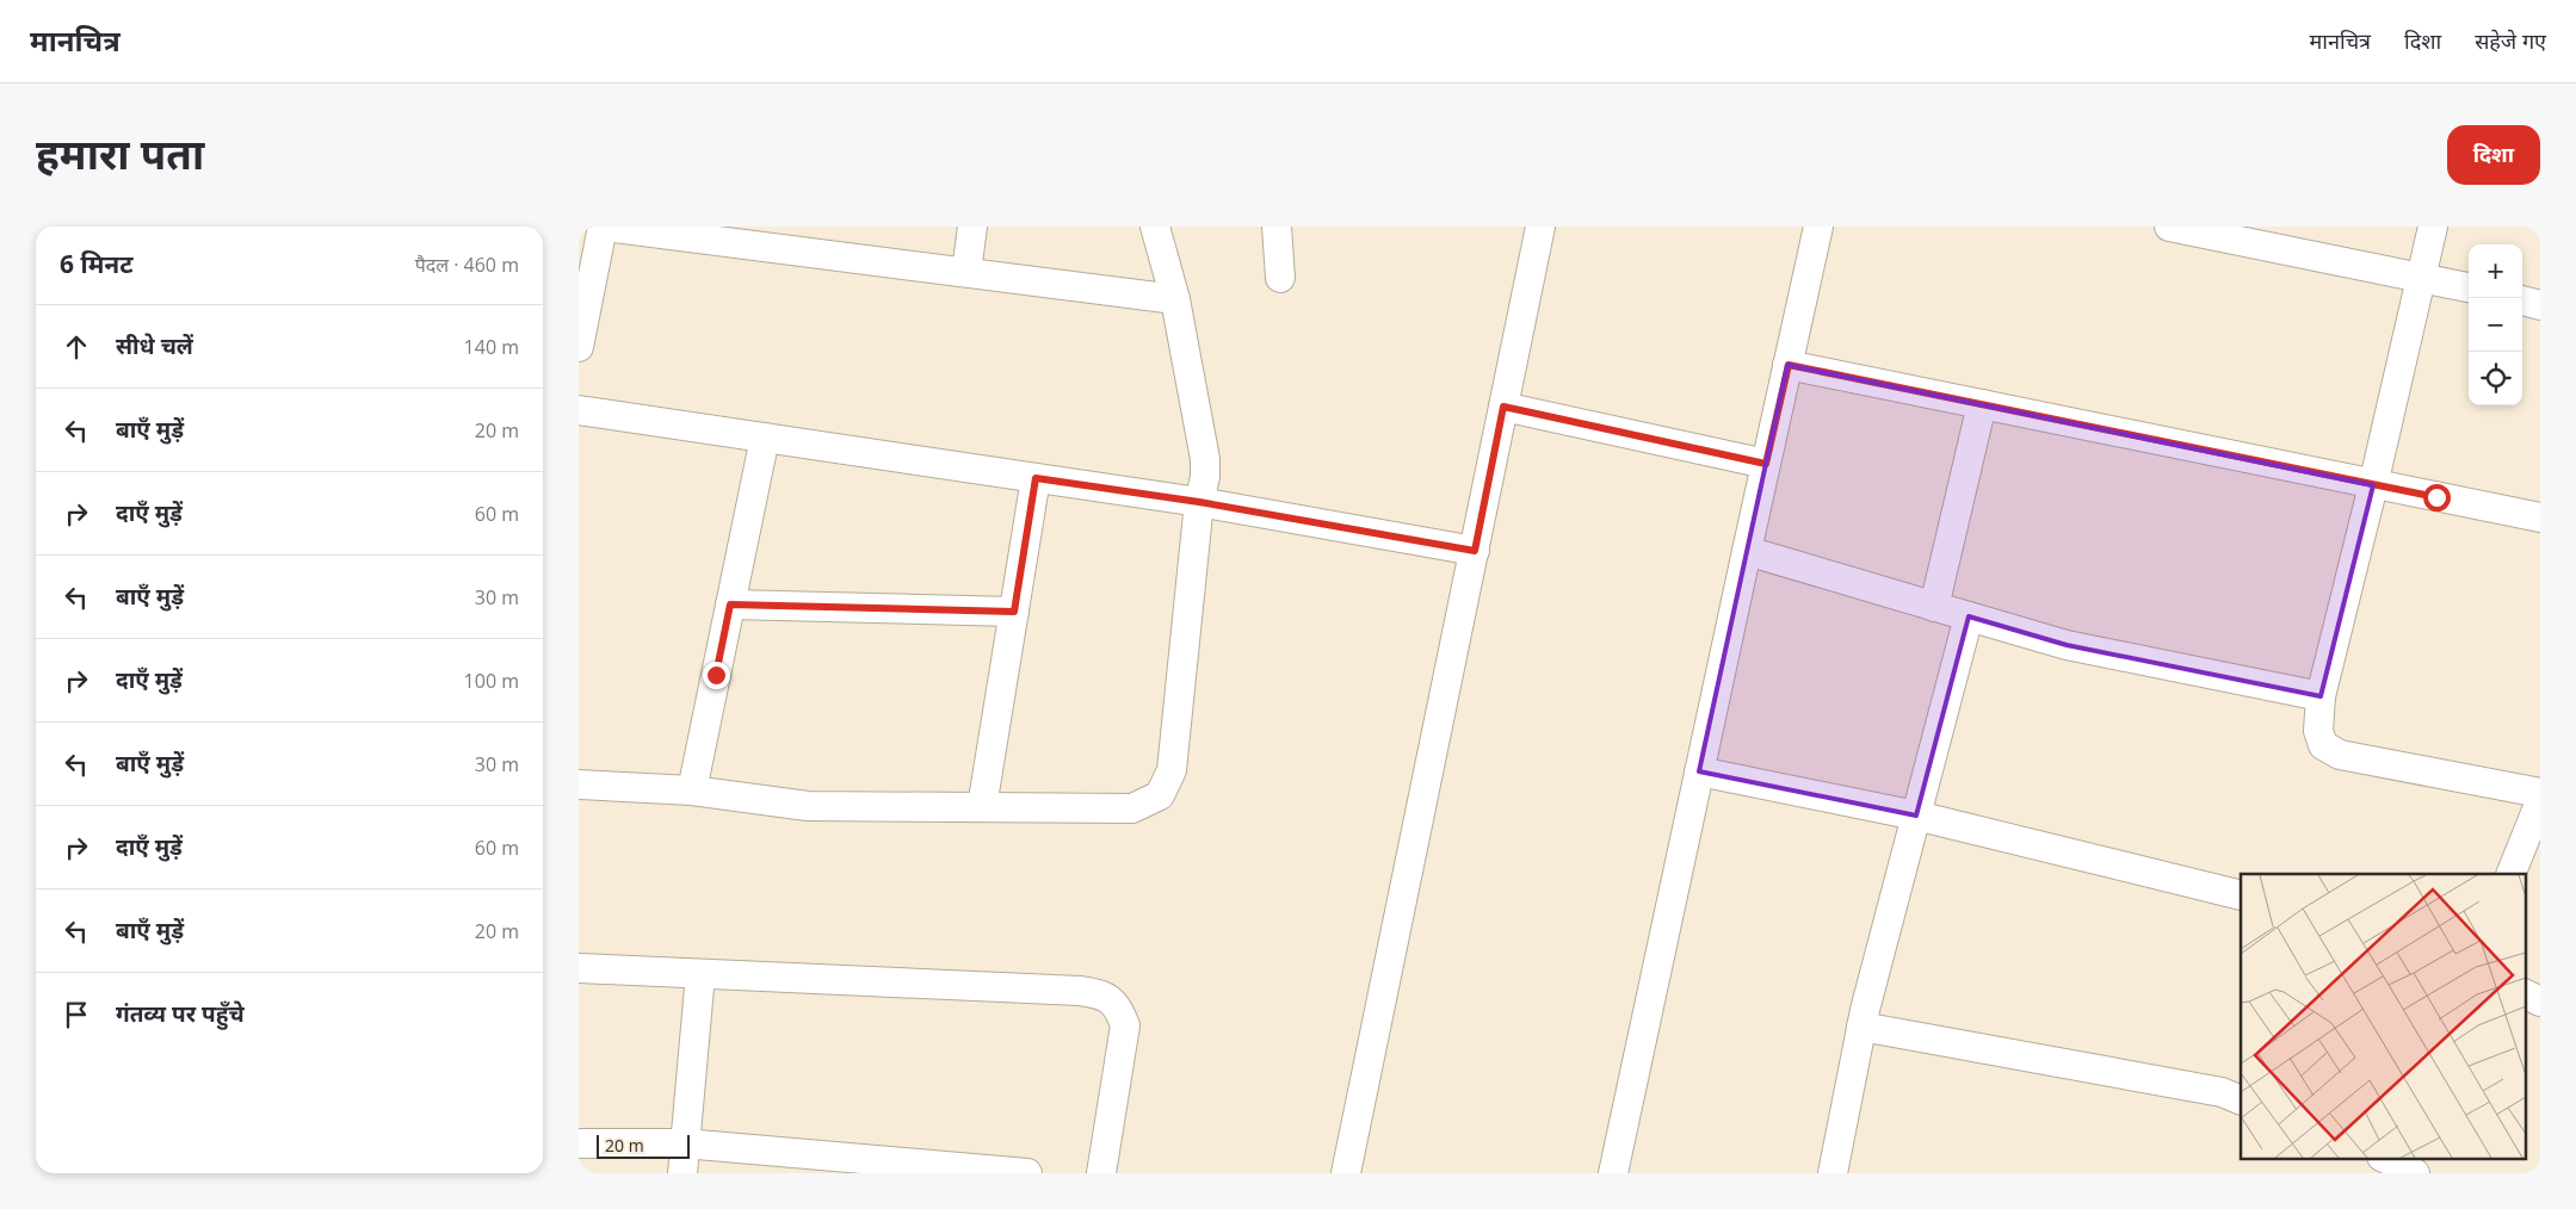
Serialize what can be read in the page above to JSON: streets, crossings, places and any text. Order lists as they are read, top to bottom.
{
  "scale_bar": "20 m",
  "page": {
    "header": "मानचित्र",
    "nav": ["मानचित्र", "दिशा", "सहेजे गए"],
    "title": "हमारा पता",
    "buttons": "दिशा",
    "heading": ["6 मिनट", "पैदल · 460 m"],
    "map_buttons": ["+", "−"],
    "list": [
      ["सीधे चलें", "140 m"],
      ["बाएँ मुड़ें", "20 m"],
      ["दाएँ मुड़ें", "60 m"],
      ["बाएँ मुड़ें", "30 m"],
      ["दाएँ मुड़ें", "100 m"],
      ["बाएँ मुड़ें", "30 m"],
      ["दाएँ मुड़ें", "60 m"],
      ["बाएँ मुड़ें", "20 m"],
      "गंतव्य पर पहुँचे"
    ],
    "scale": "20 m"
  }
}
